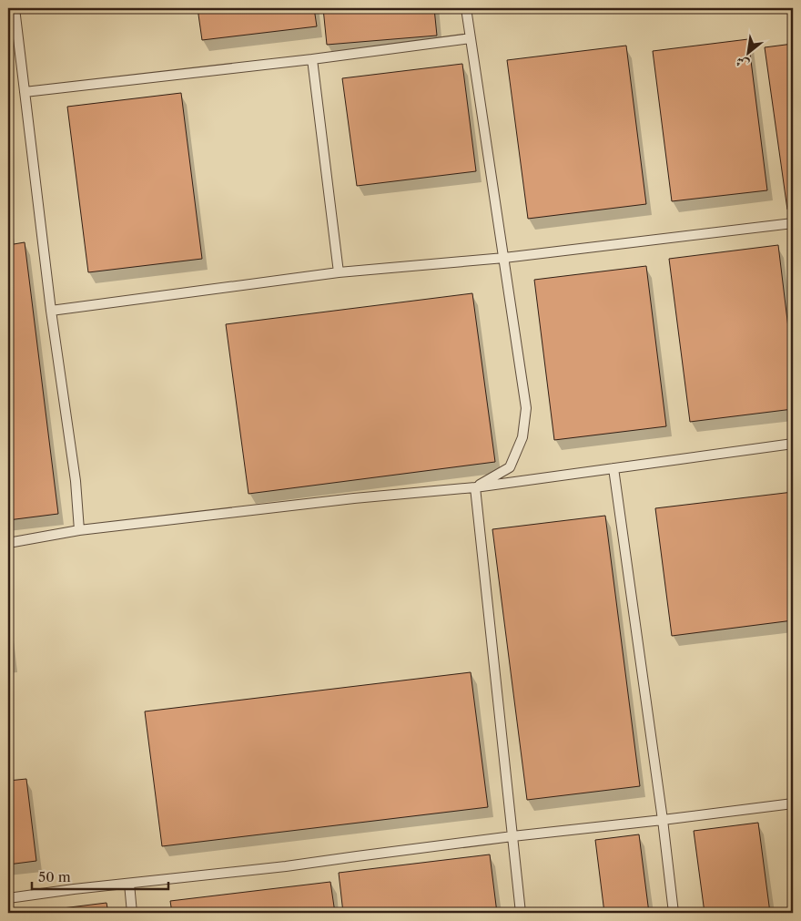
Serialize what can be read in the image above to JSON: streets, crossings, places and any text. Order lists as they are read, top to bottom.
{
  "scale_bar": "50 m",
  "north": "bottom left"
}
